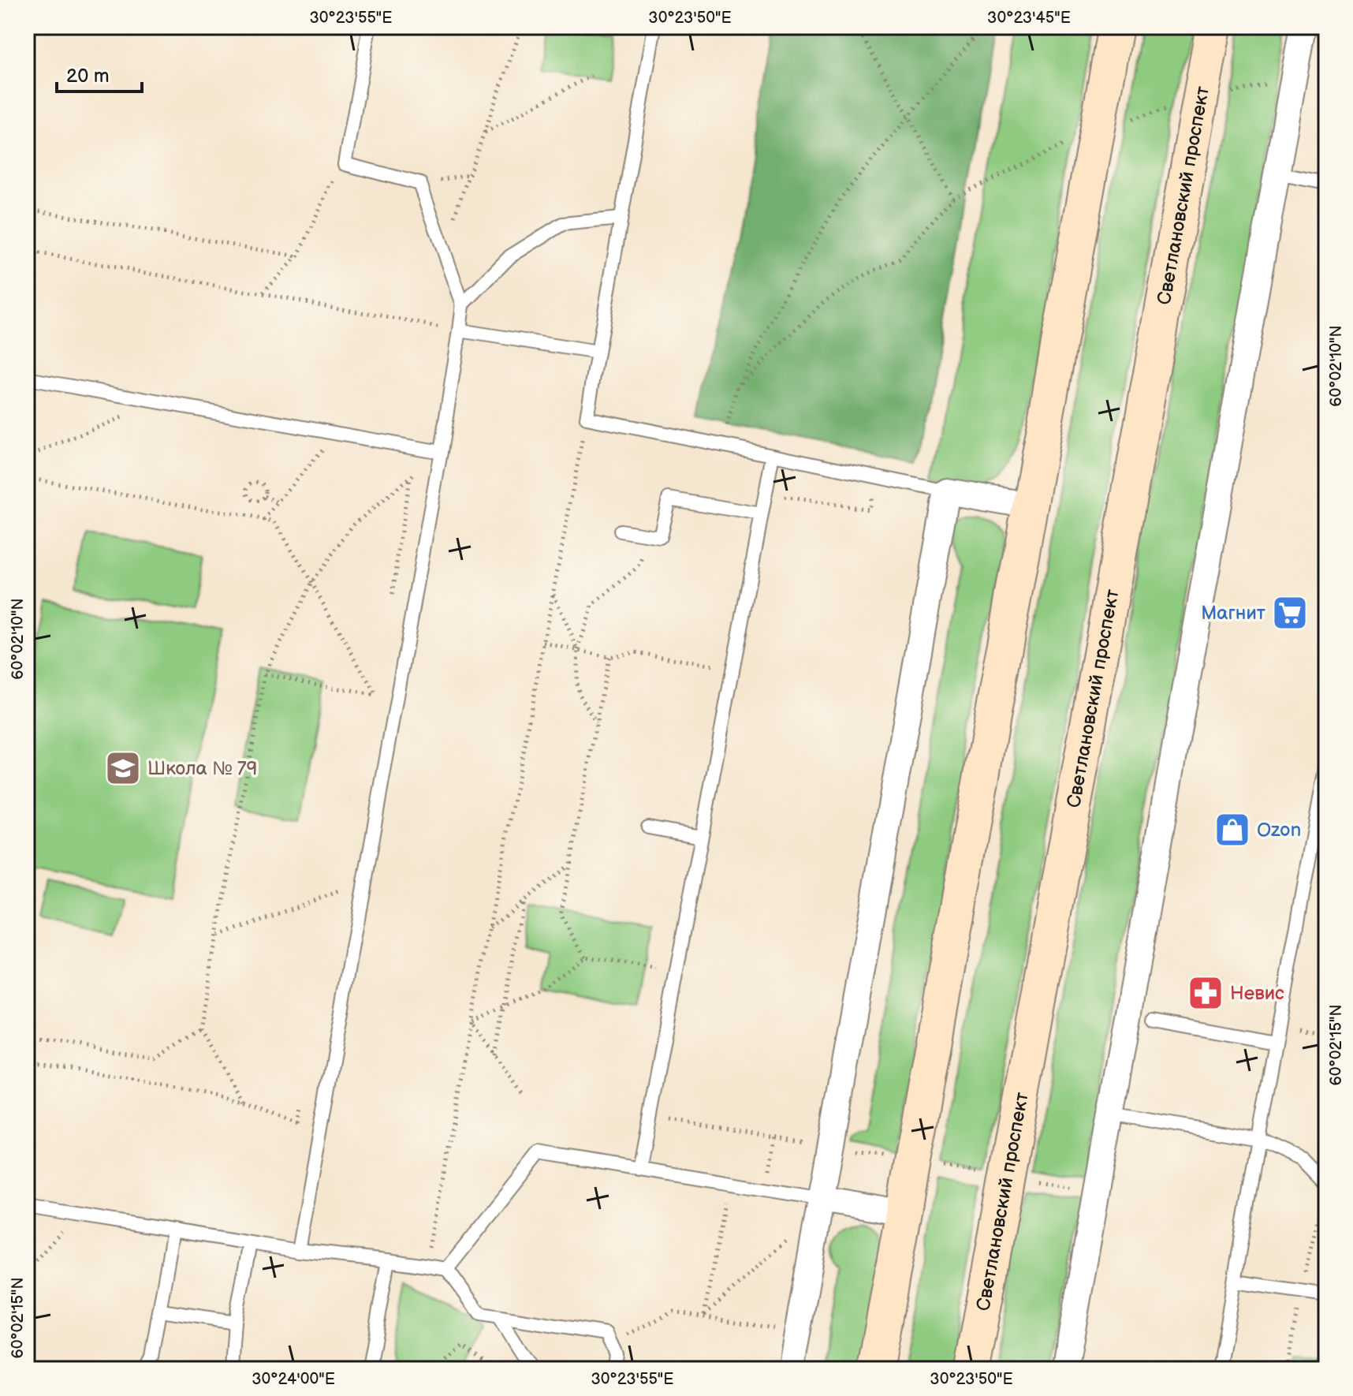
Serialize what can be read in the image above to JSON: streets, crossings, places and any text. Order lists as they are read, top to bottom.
{
  "streets": {
    "main road": ["Светлановский проспект"]
  },
  "places": {
    "supermarket": ["Магнит"],
    "school or university": ["Школа № 79"],
    "shop": ["Ozon"],
    "pharmacy": ["Невис"]
  },
  "scale_bar": "20 m",
  "coordinates": [
    "30°23'55\"E",
    "30°23'50\"E",
    "30°23'45\"E",
    "60°02'10\"N",
    "60°02'15\"N",
    "30°24'00\"E"
  ]
}
